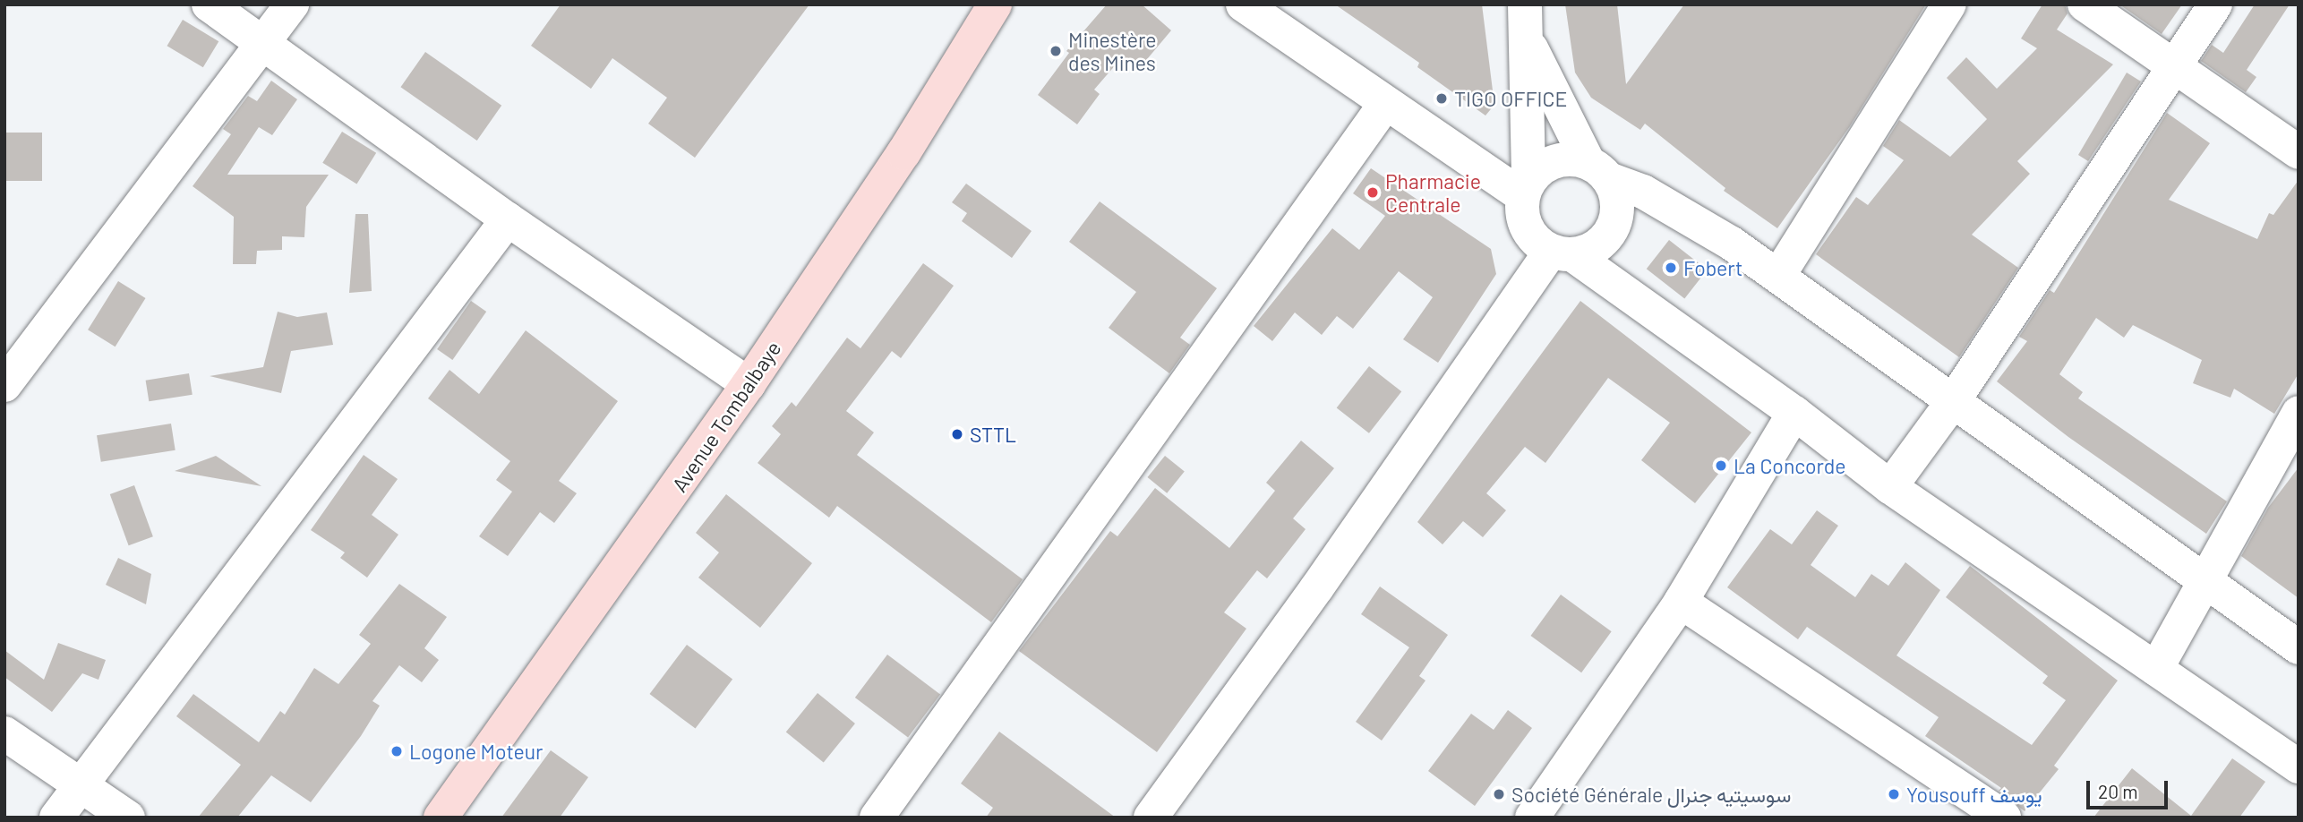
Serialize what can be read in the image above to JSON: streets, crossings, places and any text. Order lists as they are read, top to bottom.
{
  "streets": {
    "main road": ["Avenue Tombalbaye"]
  },
  "places": [
    "Minestère des Mines",
    "TIGO OFFICE",
    "Pharmacie Centrale",
    "Fobert",
    "STTL",
    "La Concorde",
    "Logone Moteur",
    "Société Générale سوسيتيه جنرال",
    "Yousouff يوسف"
  ],
  "scale_bar": "20 m"
}
